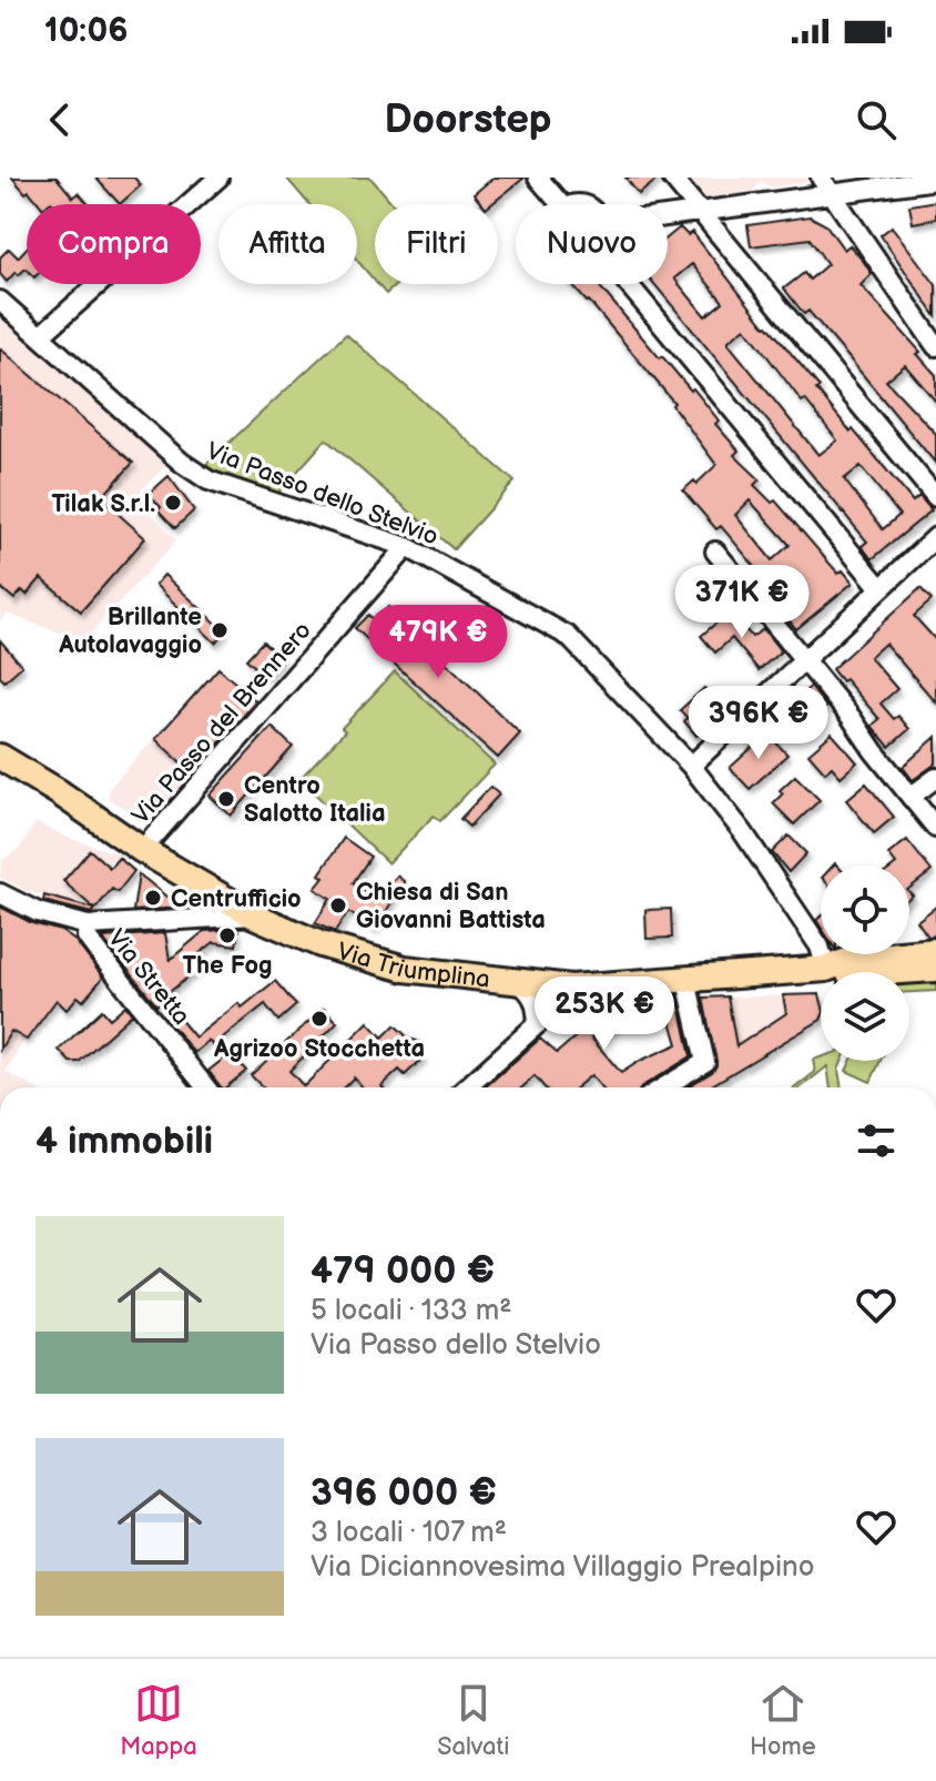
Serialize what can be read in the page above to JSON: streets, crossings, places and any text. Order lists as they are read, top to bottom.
{
  "streets": {
    "main road": ["Via Triumplina"],
    "street": ["Via Passo dello Stelvio", "Via Passo del Brennero", "Via Stretta"]
  },
  "crossings": [
    ["Via Passo dello Stelvio", "Via Passo del Brennero"],
    ["Via Passo dello Stelvio", "Via Triumplina"],
    ["Via Passo del Brennero", "Via Triumplina"],
    ["Via Triumplina", "Via Stretta"]
  ],
  "places": [
    "Tilak S.r.l.",
    "Brillante Autolavaggio",
    "Centro Salotto Italia",
    "Centrufficio",
    "Chiesa di San Giovanni Battista",
    "The Fog",
    "Agrizoo Stocchetta"
  ],
  "page": {
    "status": "10:06",
    "header": "Doorstep",
    "chip": [
      "Compra",
      "Affitta",
      "Filtri",
      "Nuovo"
    ],
    "price": [
      "371K €",
      "479K €",
      "396K €",
      "253K €"
    ],
    "heading": "4 immobili",
    "list": [
      {
        "name": "479 000 €",
        "note": "5 locali · 133 m² · Via Passo dello Stelvio"
      },
      {
        "name": "396 000 €",
        "note": "3 locali · 107 m² · Via Diciannovesima Villaggio Prealpino"
      }
    ],
    "tabs": ["Mappa", "Salvati", "Home"]
  }
}
